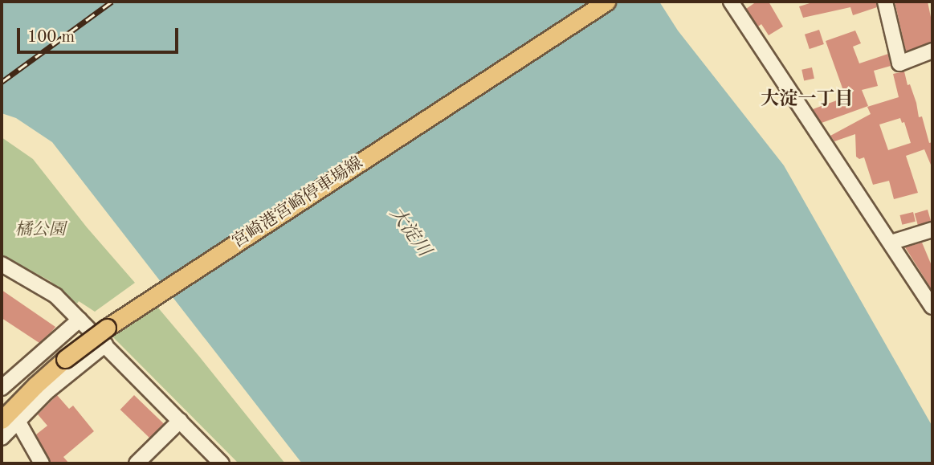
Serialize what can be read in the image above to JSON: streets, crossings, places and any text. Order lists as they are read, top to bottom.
{
  "streets": {
    "main road": ["宮崎港宮崎停車場線"]
  },
  "districts": ["大淀一丁目"],
  "water": ["大淀川"],
  "parks": ["橘公園"],
  "scale_bar": "100 m"
}
